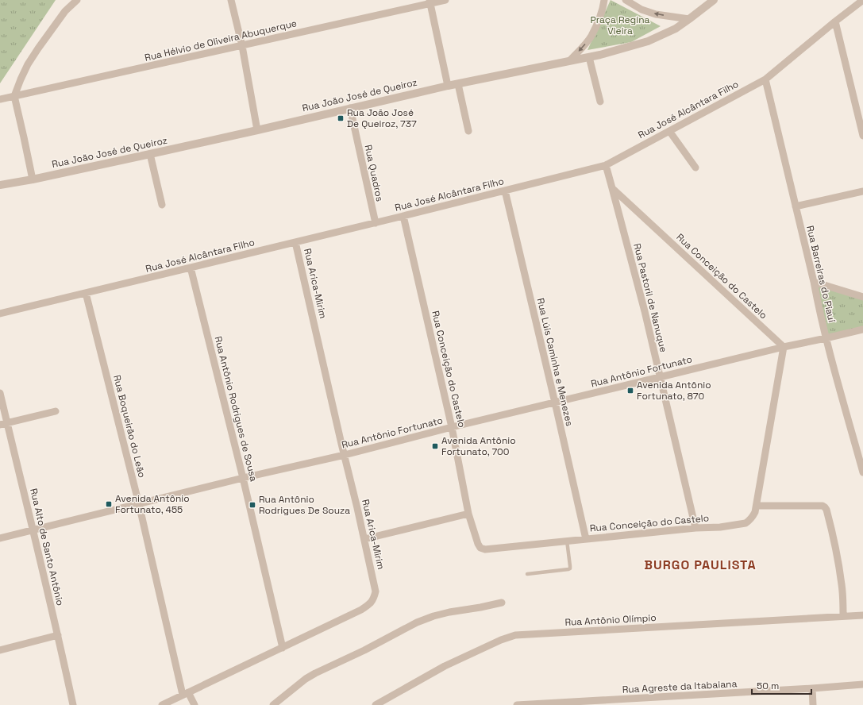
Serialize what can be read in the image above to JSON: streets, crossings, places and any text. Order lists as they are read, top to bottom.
{
  "streets": {
    "street": [
      "Rua Hélvio de Oliveira Abuquerque",
      "Rua João José de Queiroz",
      "Rua José Alcântara Filho",
      "Rua Quadros",
      "Rua Barreiras do Piauí",
      "Rua Conceição do Castelo",
      "Rua Arica-Mirim",
      "Rua Pastoril de Nanuque",
      "Rua Lúis Caminha e Menezes",
      "Rua Antônio Fortunato",
      "Rua Antônio Rodrigues de Sousa",
      "Rua Boqueirão do Leão",
      "Rua Alto de Santo Antônio",
      "Rua Antônio Olímpio",
      "Rua Agreste da Itabaiana"
    ]
  },
  "crossings": [
    ["Rua João José de Queiroz", "Rua Quadros"],
    ["Rua José Alcântara Filho", "Rua Quadros"],
    ["Rua José Alcântara Filho", "Rua Barreiras do Piauí"],
    ["Rua José Alcântara Filho", "Rua Conceição do Castelo"],
    ["Rua José Alcântara Filho", "Rua Arica-Mirim"],
    ["Rua José Alcântara Filho", "Rua Pastoril de Nanuque"],
    ["Rua José Alcântara Filho", "Rua Lúis Caminha e Menezes"],
    ["Rua José Alcântara Filho", "Rua Antônio Rodrigues de Sousa"],
    ["Rua José Alcântara Filho", "Rua Boqueirão do Leão"],
    ["Rua Barreiras do Piauí", "Rua Antônio Fortunato"],
    ["Rua Conceição do Castelo", "Rua Pastoril de Nanuque"],
    ["Rua Conceição do Castelo", "Rua Lúis Caminha e Menezes"],
    ["Rua Conceição do Castelo", "Rua Antônio Fortunato"],
    ["Rua Arica-Mirim", "Rua Antônio Fortunato"],
    ["Rua Arica-Mirim", "Rua Antônio Rodrigues de Sousa"],
    ["Rua Arica-Mirim", "Rua Boqueirão do Leão"],
    ["Rua Pastoril de Nanuque", "Rua Antônio Fortunato"],
    ["Rua Lúis Caminha e Menezes", "Rua Antônio Fortunato"],
    ["Rua Antônio Fortunato", "Rua Antônio Rodrigues de Sousa"],
    ["Rua Antônio Fortunato", "Rua Boqueirão do Leão"],
    ["Rua Antônio Fortunato", "Rua Alto de Santo Antônio"]
  ],
  "districts": ["BURGO PAULISTA"],
  "parks": ["Praça Regina Vieira"],
  "places": {
    "transit": [
      "Rua João José De Queiroz, 737",
      "Avenida Antônio Fortunato, 870",
      "Avenida Antônio Fortunato, 700",
      "Avenida Antônio Fortunato, 455",
      "Rua Antônio Rodrigues De Souza"
    ]
  },
  "scale_bar": "50 m"
}
